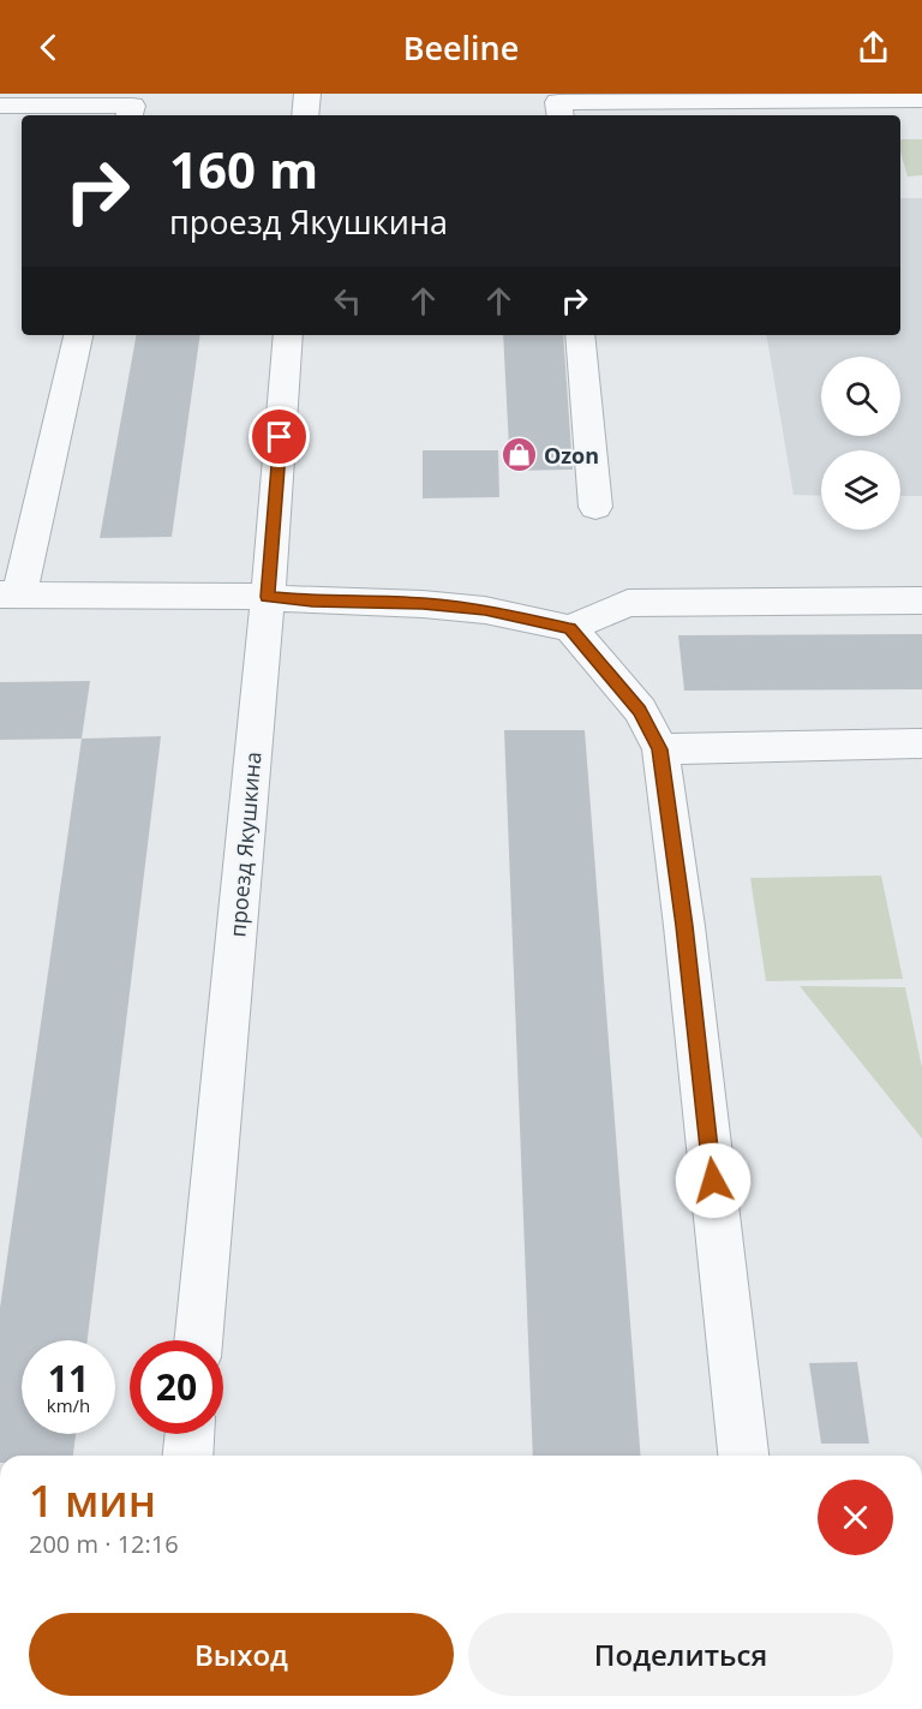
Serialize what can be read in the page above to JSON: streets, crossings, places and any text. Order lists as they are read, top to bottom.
{
  "streets": {
    "street": ["проезд Якушкина"]
  },
  "places": {
    "shop": ["Ozon"]
  },
  "page": {
    "header": "Beeline",
    "turn": ["160 m", "проезд Якушкина"],
    "speed": "11 km/h",
    "limit": "20",
    "heading": ["1 мин", "200 m · 12:16"],
    "buttons": ["Выход", "Поделиться"]
  }
}
